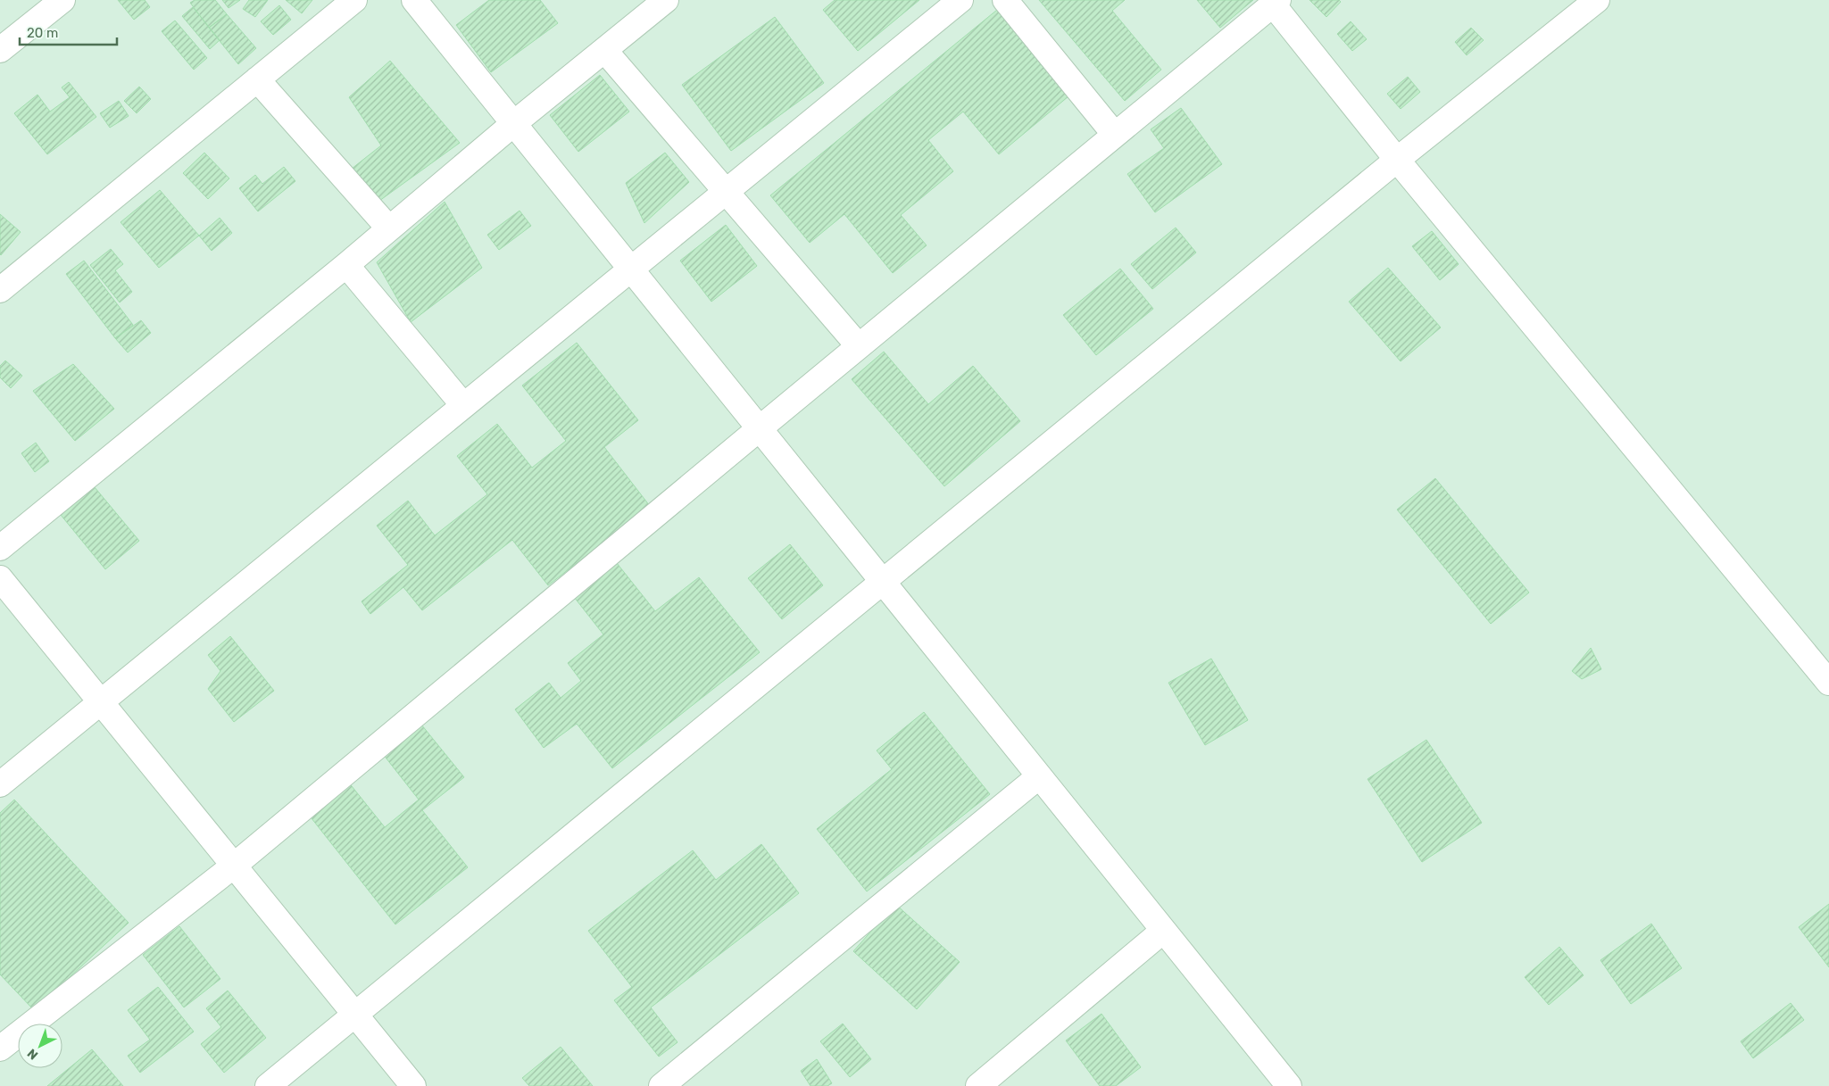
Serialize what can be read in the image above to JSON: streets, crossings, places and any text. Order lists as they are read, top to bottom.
{
  "scale_bar": "20 m",
  "north": "bottom left"
}
